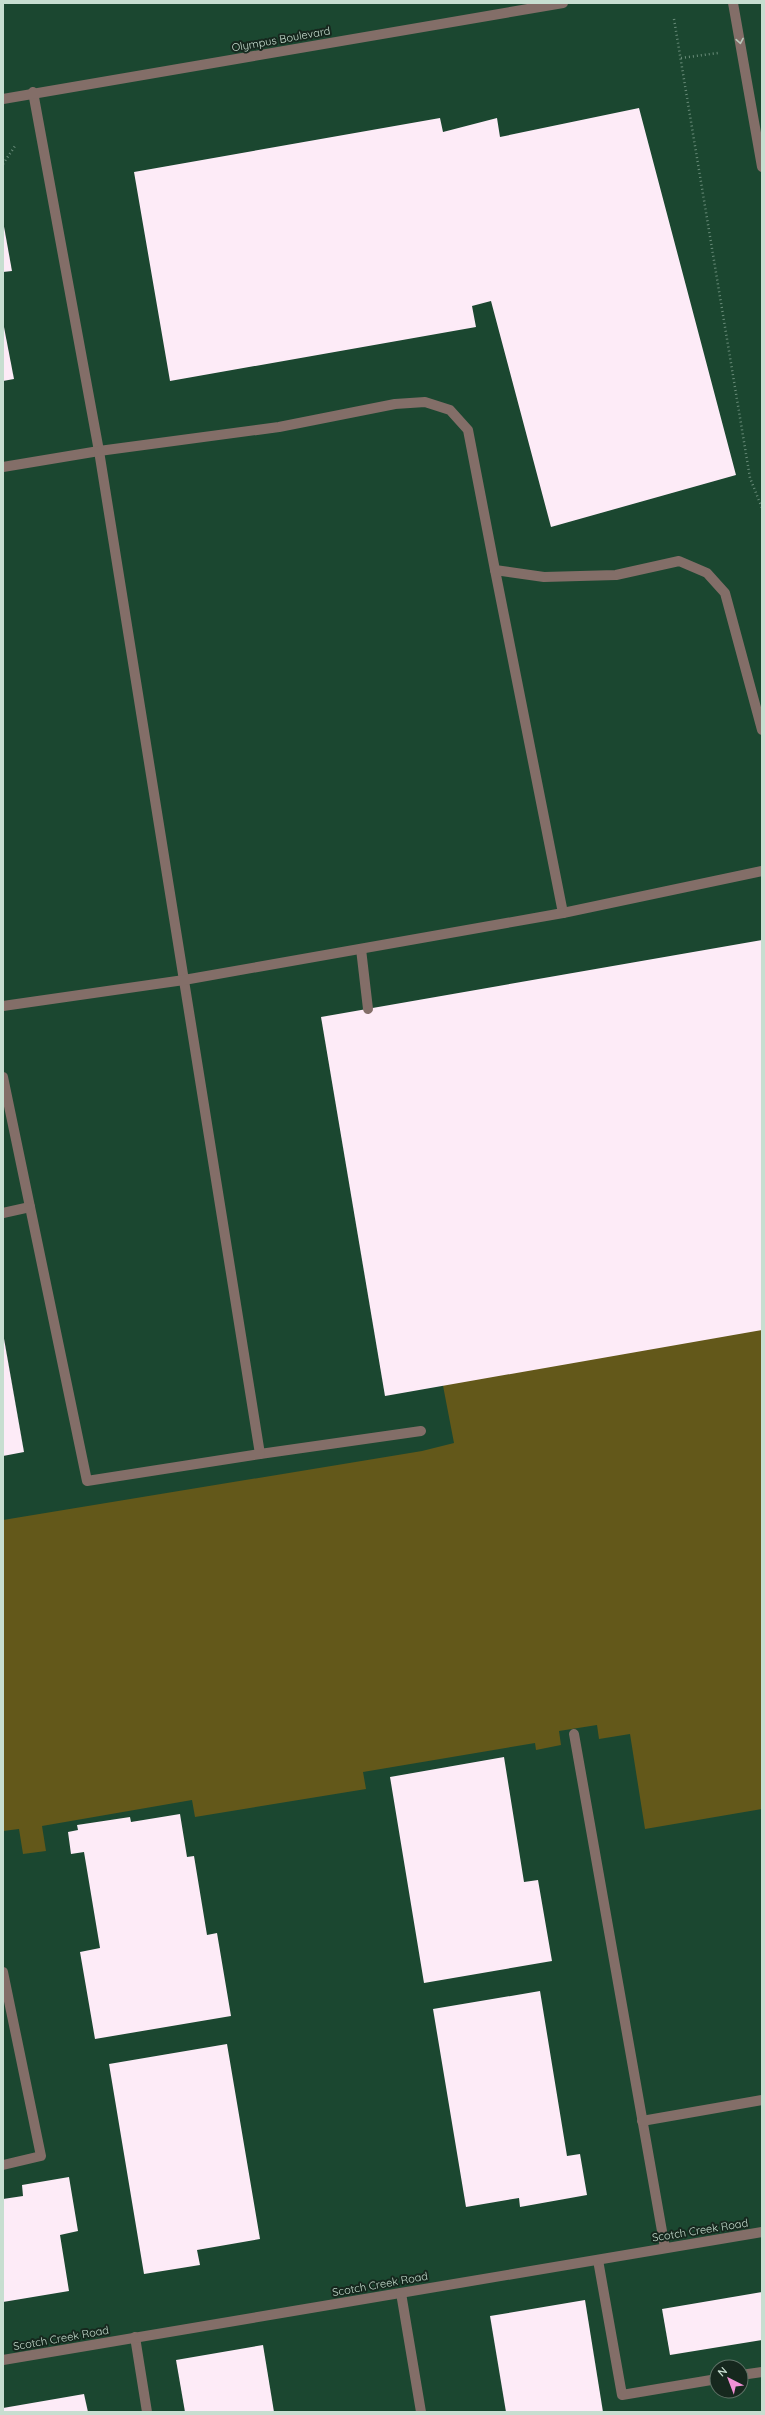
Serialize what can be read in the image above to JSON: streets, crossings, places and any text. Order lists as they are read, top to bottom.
{
  "streets": {
    "street": ["Olympus Boulevard", "Scotch Creek Road"]
  },
  "north": "top left"
}
